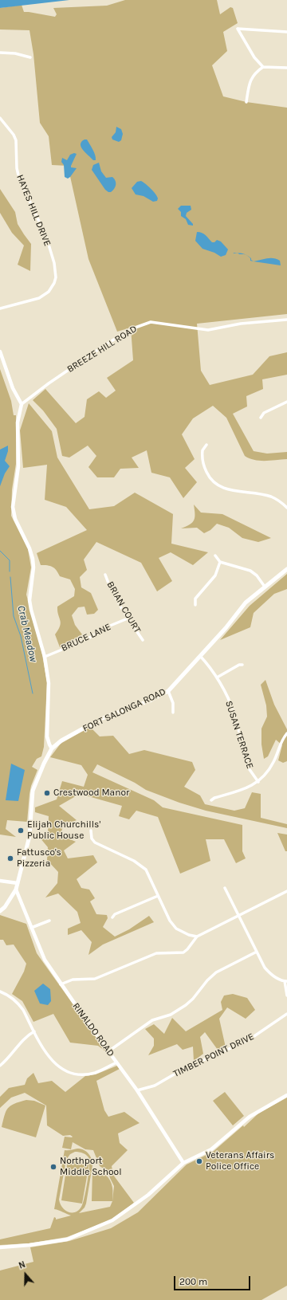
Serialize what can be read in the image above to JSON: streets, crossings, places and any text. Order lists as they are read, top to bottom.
{
  "streets": {
    "main road": ["FORT SALONGA ROAD"],
    "street": [
      "HAYES HILL DRIVE",
      "BREEZE HILL ROAD",
      "BRIAN COURT",
      "BRUCE LANE",
      "SUSAN TERRACE",
      "RINALDO ROAD",
      "TIMBER POINT DRIVE"
    ]
  },
  "crossings": [
    ["BRIAN COURT", "BRUCE LANE"],
    ["FORT SALONGA ROAD", "SUSAN TERRACE"],
    ["FORT SALONGA ROAD", "RINALDO ROAD"],
    ["RINALDO ROAD", "TIMBER POINT DRIVE"]
  ],
  "water": ["Crab Meadow"],
  "places": [
    "Crestwood Manor",
    "Elijah Churchills' Public House",
    "Fattusco's Pizzeria",
    "Veterans Affairs Police Office",
    "Northport Middle School"
  ],
  "scale_bar": "200 m",
  "north": "top"
}
